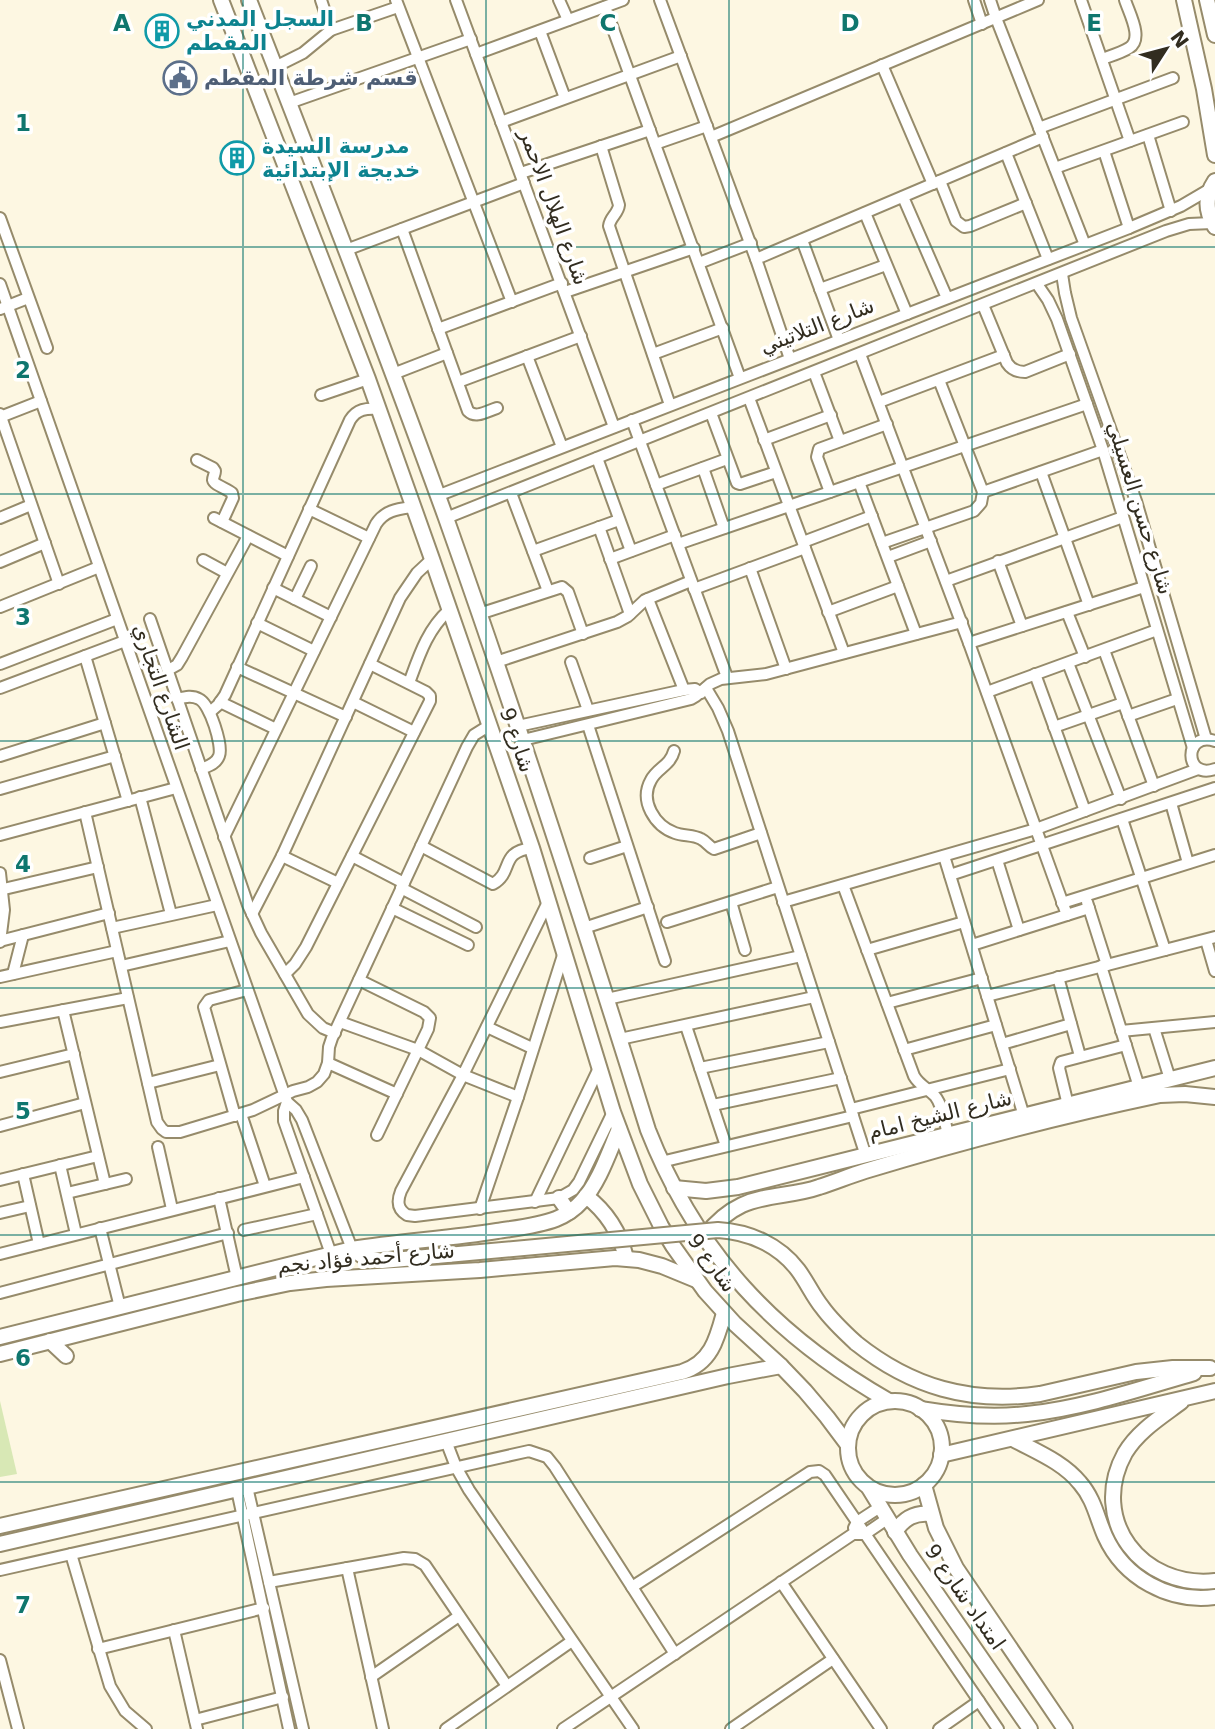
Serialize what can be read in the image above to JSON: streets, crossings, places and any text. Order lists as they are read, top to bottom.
{
  "streets": {
    "main road": [
      "شارع 9",
      "شارع الشيخ امام",
      "شارع أحمد فؤاد نجم",
      "امتداد شارع 9"
    ],
    "street": [
      "شارع الهلال الاحمر",
      "شارع التلاتيني",
      "شارع حسن العسيلي",
      "الشارع التجاري"
    ]
  },
  "crossings": [
    ["شارع الهلال الاحمر", "شارع التلاتيني"],
    ["شارع التلاتيني", "شارع حسن العسيلي"],
    ["شارع التلاتيني", "شارع 9"],
    ["الشارع التجاري", "شارع أحمد فؤاد نجم"],
    ["شارع 9", "شارع الشيخ امام"],
    ["شارع 9", "شارع أحمد فؤاد نجم"],
    ["شارع 9", "امتداد شارع 9"]
  ],
  "places": {
    "building": ["السجل المدني المقطم", "مدرسة السيدة خديجة الإبتدائية"],
    "public building": ["قسم شرطة المقطم"]
  },
  "north": "top right",
  "grid": {
    "columns": [
      "A",
      "B",
      "C",
      "D",
      "E"
    ],
    "rows": [
      "1",
      "2",
      "3",
      "4",
      "5",
      "6",
      "7"
    ]
  }
}
